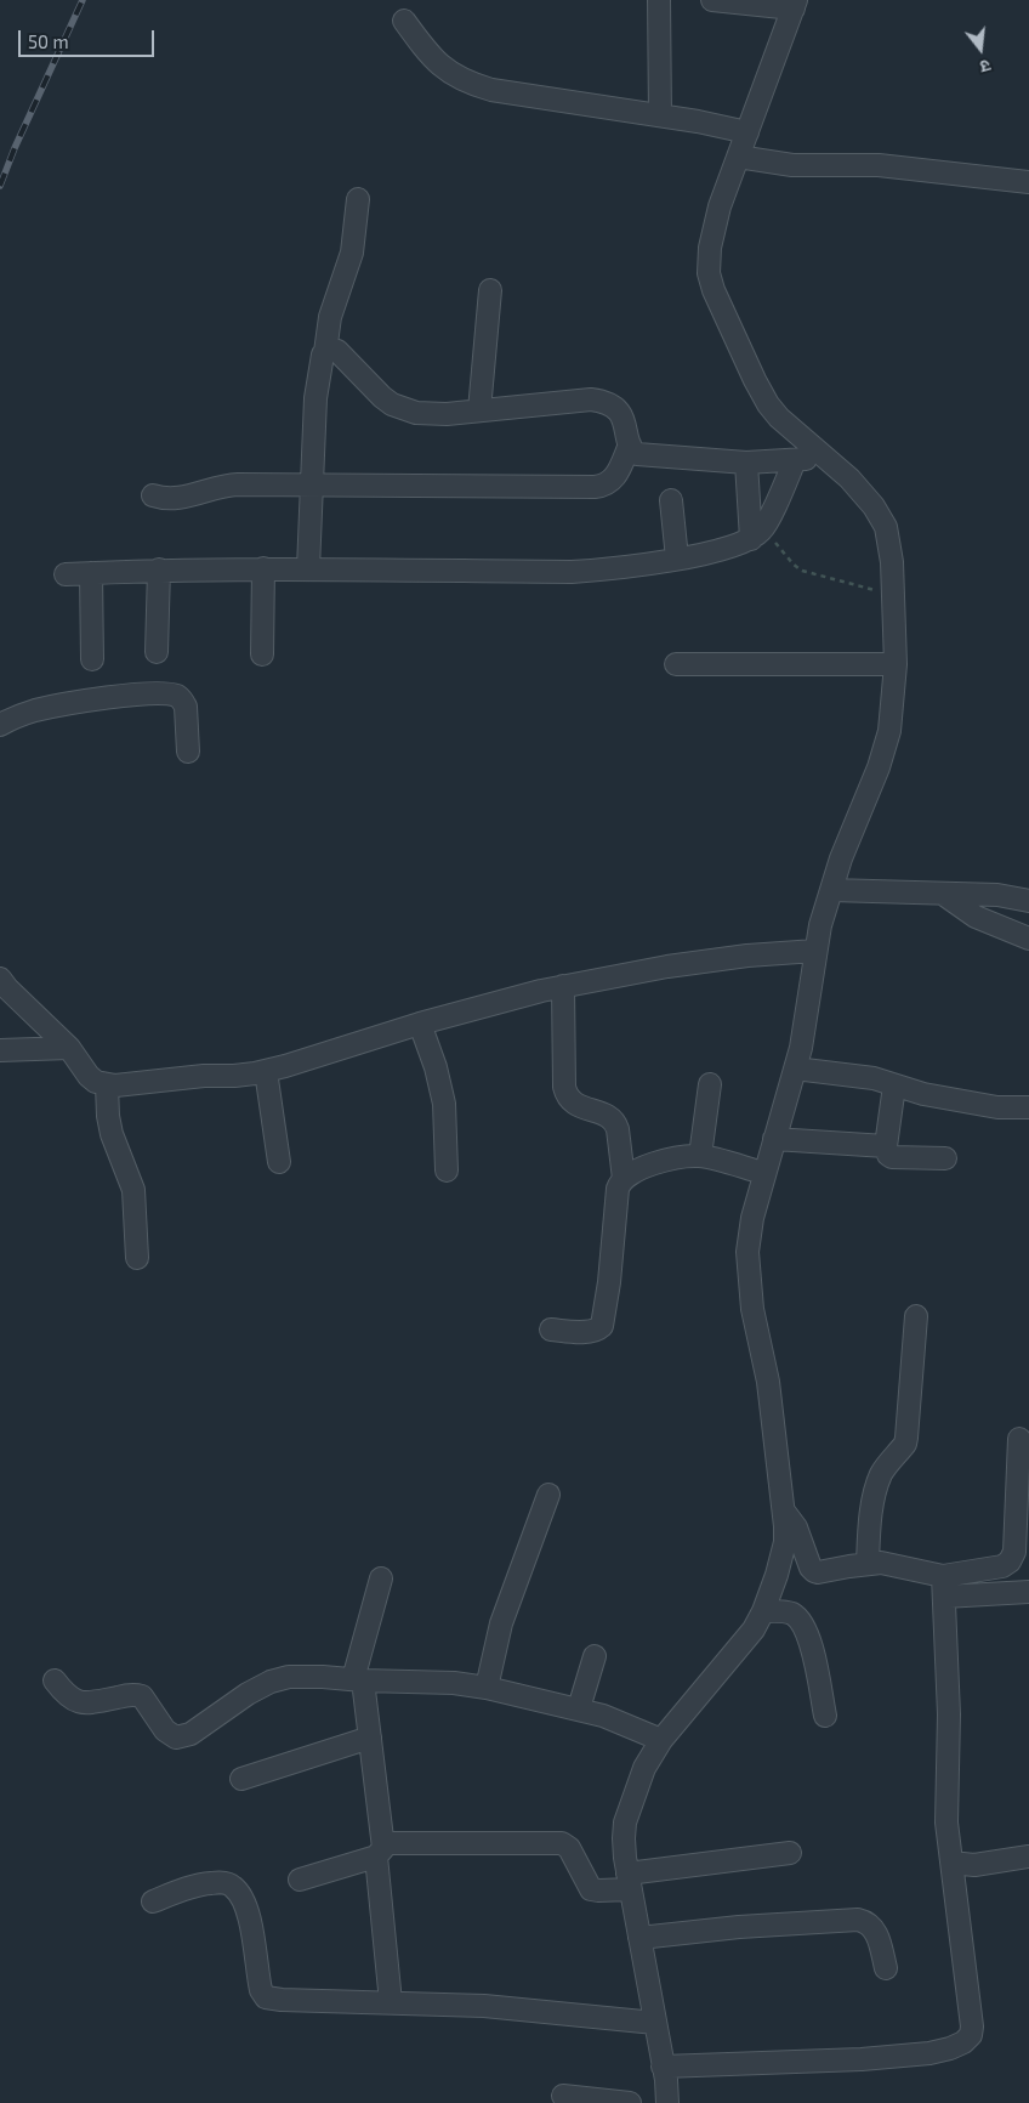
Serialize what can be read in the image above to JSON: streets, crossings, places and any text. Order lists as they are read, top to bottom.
{
  "scale_bar": "50 m",
  "north": "bottom"
}
